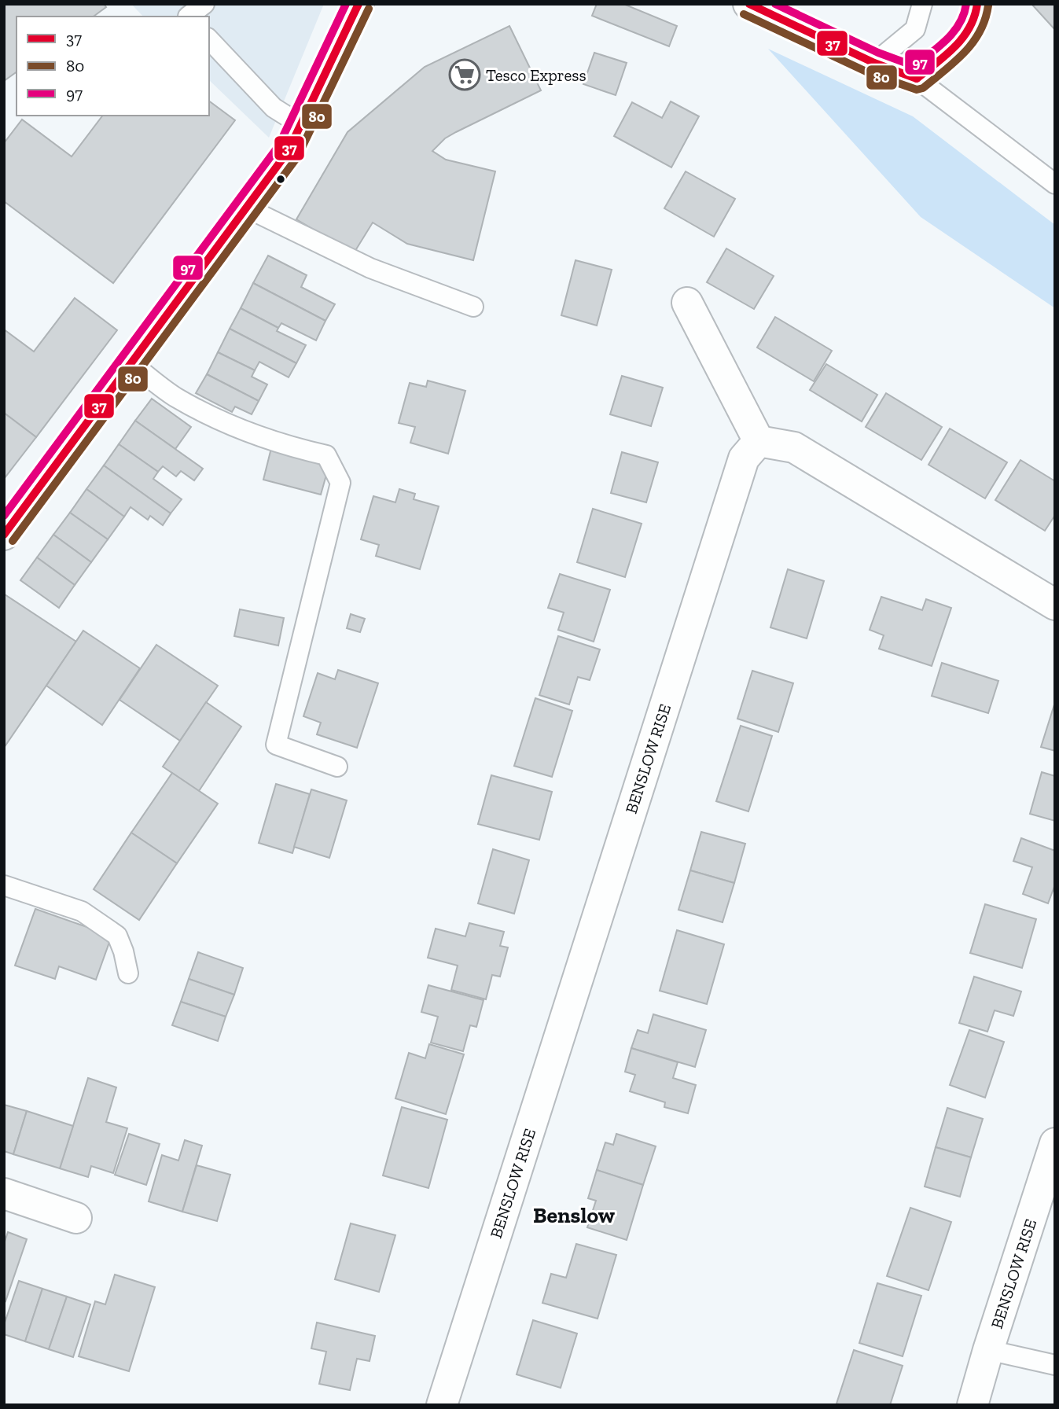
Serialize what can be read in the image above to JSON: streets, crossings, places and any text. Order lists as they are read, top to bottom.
{
  "streets": {
    "street": ["BENSLOW RISE"]
  },
  "districts": ["Benslow"],
  "places": {
    "supermarket": ["Tesco Express"]
  },
  "lines": ["transit line 37", "transit line 97", "transit line 80"],
  "legend": ["37", "80", "97"]
}
